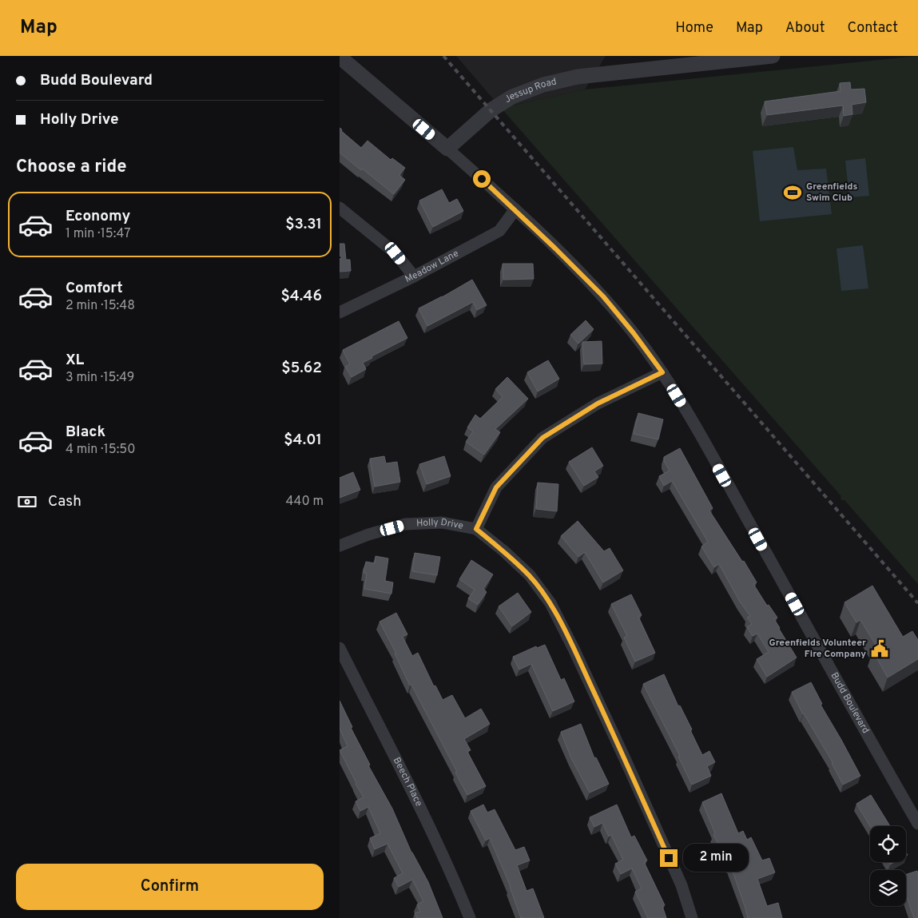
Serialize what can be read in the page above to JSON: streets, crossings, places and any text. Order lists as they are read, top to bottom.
{
  "streets": {
    "street": [
      "Jessup Road",
      "Meadow Lane",
      "Holly Drive",
      "Budd Boulevard",
      "Beech Place"
    ]
  },
  "crossings": [
    ["Jessup Road", "Budd Boulevard"],
    ["Meadow Lane", "Budd Boulevard"]
  ],
  "places": {
    "sports": ["Greenfields Swim Club"],
    "public building": ["Greenfields Volunteer Fire Company"]
  },
  "page": {
    "header": "Map",
    "nav": [
      "Home",
      "Map",
      "About",
      "Contact"
    ],
    "banner": ["Budd Boulevard", "Holly Drive"],
    "heading": "Choose a ride",
    "list": [
      {
        "name": "Economy",
        "note": "1 min · 15:47",
        "value": "$3.31"
      },
      {
        "name": "Comfort",
        "note": "2 min · 15:48",
        "value": "$4.46"
      },
      {
        "name": "XL",
        "note": "3 min · 15:49",
        "value": "$5.62"
      },
      {
        "name": "Black",
        "note": "4 min · 15:50",
        "value": "$4.01"
      }
    ],
    "pay": ["Cash", "440 m"],
    "bubble": "2 min",
    "buttons": "Confirm"
  }
}
